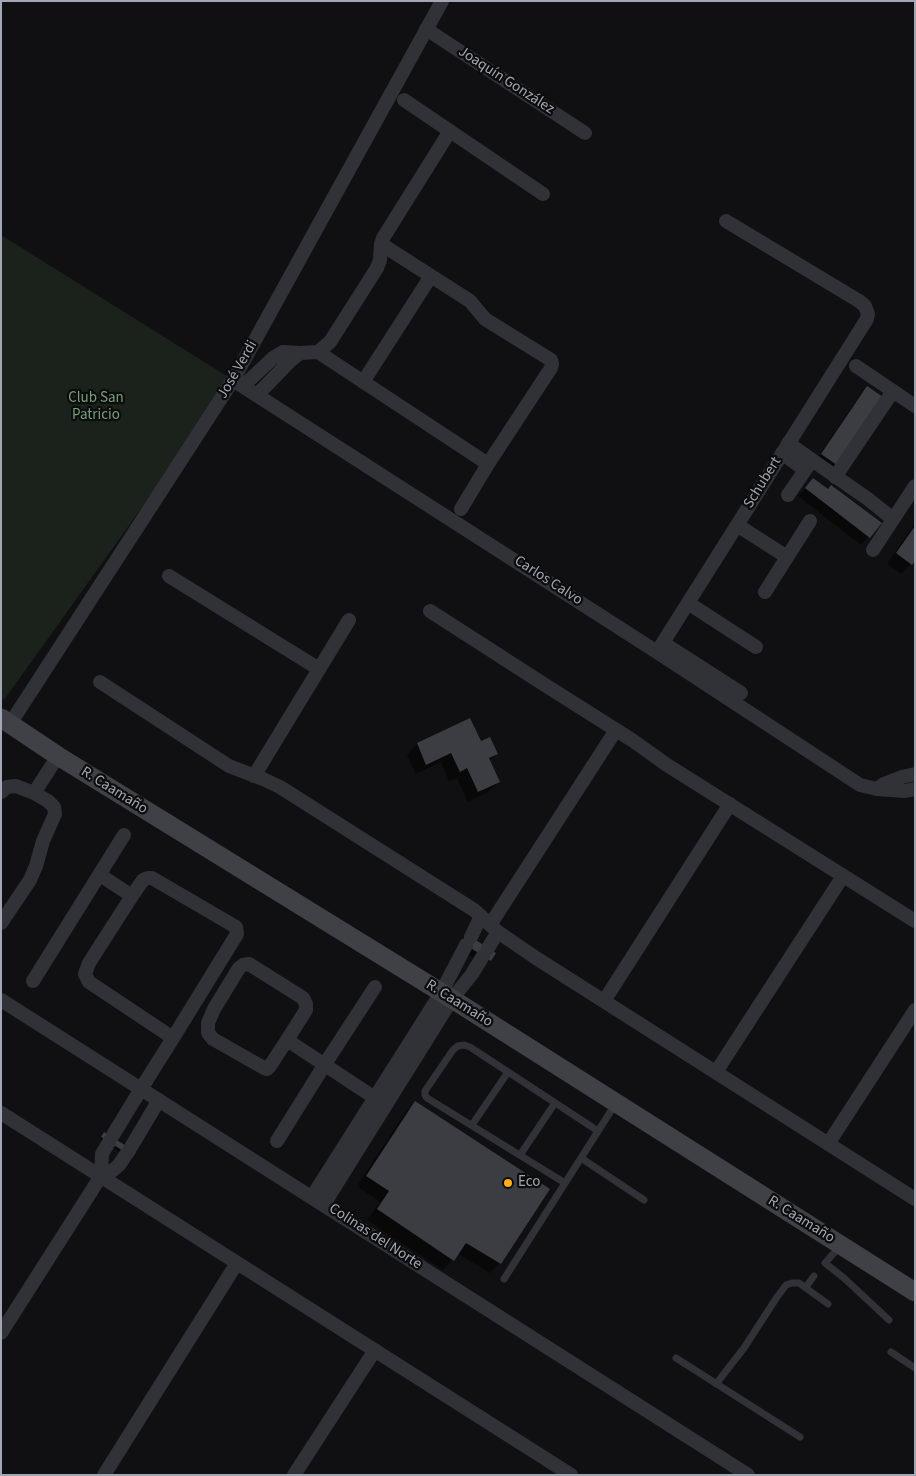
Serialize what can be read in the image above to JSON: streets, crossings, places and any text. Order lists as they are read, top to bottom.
{
  "streets": {
    "street": [
      "Joaquín González",
      "José Verdi",
      "Schubert",
      "Carlos Calvo",
      "R. Caamaño",
      "Colinas del Norte"
    ]
  },
  "crossings": [
    ["Joaquín González", "José Verdi"],
    ["José Verdi", "Carlos Calvo"],
    ["José Verdi", "R. Caamaño"],
    ["Schubert", "Carlos Calvo"]
  ],
  "parks": ["Club San Patricio"],
  "places": ["Eco"]
}
